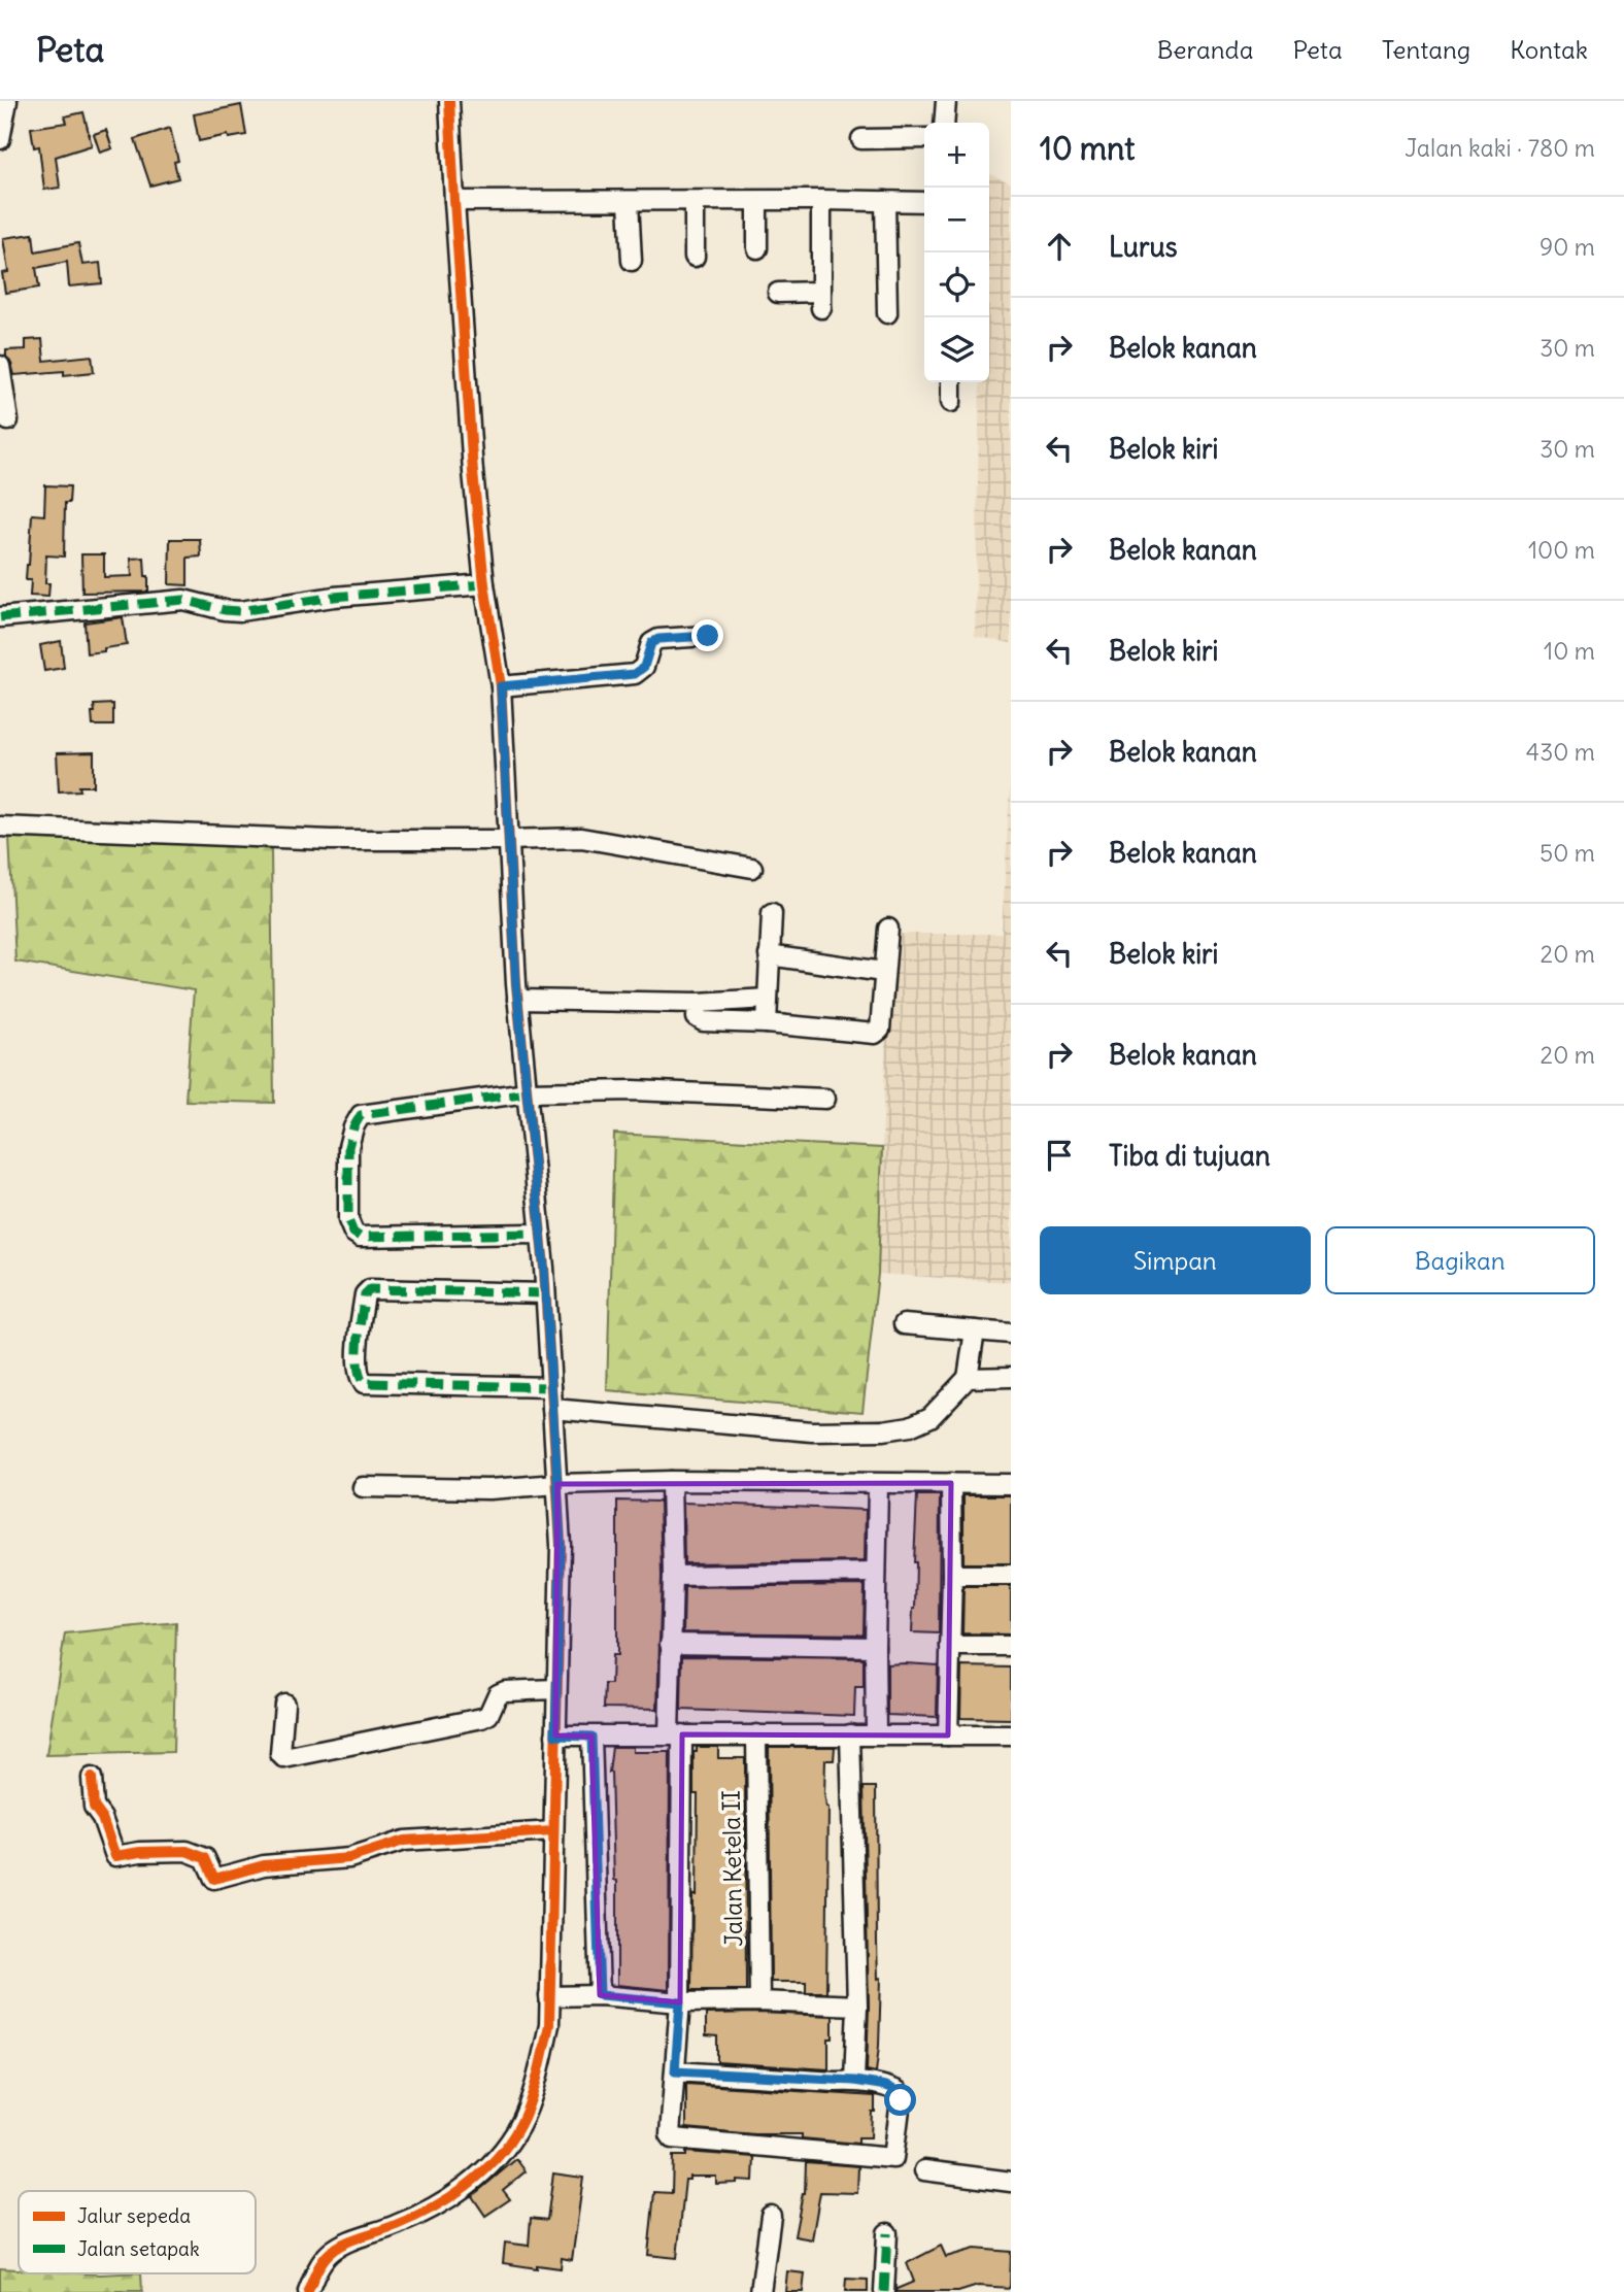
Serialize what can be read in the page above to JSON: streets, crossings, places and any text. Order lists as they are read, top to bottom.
{
  "streets": {
    "street": ["Jalan Ketela II"]
  },
  "legend": ["Jalur sepeda", "Jalan setapak"],
  "page": {
    "header": "Peta",
    "nav": [
      "Beranda",
      "Peta",
      "Tentang",
      "Kontak"
    ],
    "heading": ["10 mnt", "Jalan kaki · 780 m"],
    "map_buttons": ["+", "−"],
    "list": [
      ["Lurus", "90 m"],
      ["Belok kanan", "30 m"],
      ["Belok kiri", "30 m"],
      ["Belok kanan", "100 m"],
      ["Belok kiri", "10 m"],
      ["Belok kanan", "430 m"],
      ["Belok kanan", "50 m"],
      ["Belok kiri", "20 m"],
      ["Belok kanan", "20 m"],
      "Tiba di tujuan"
    ],
    "buttons": ["Simpan", "Bagikan"]
  }
}
